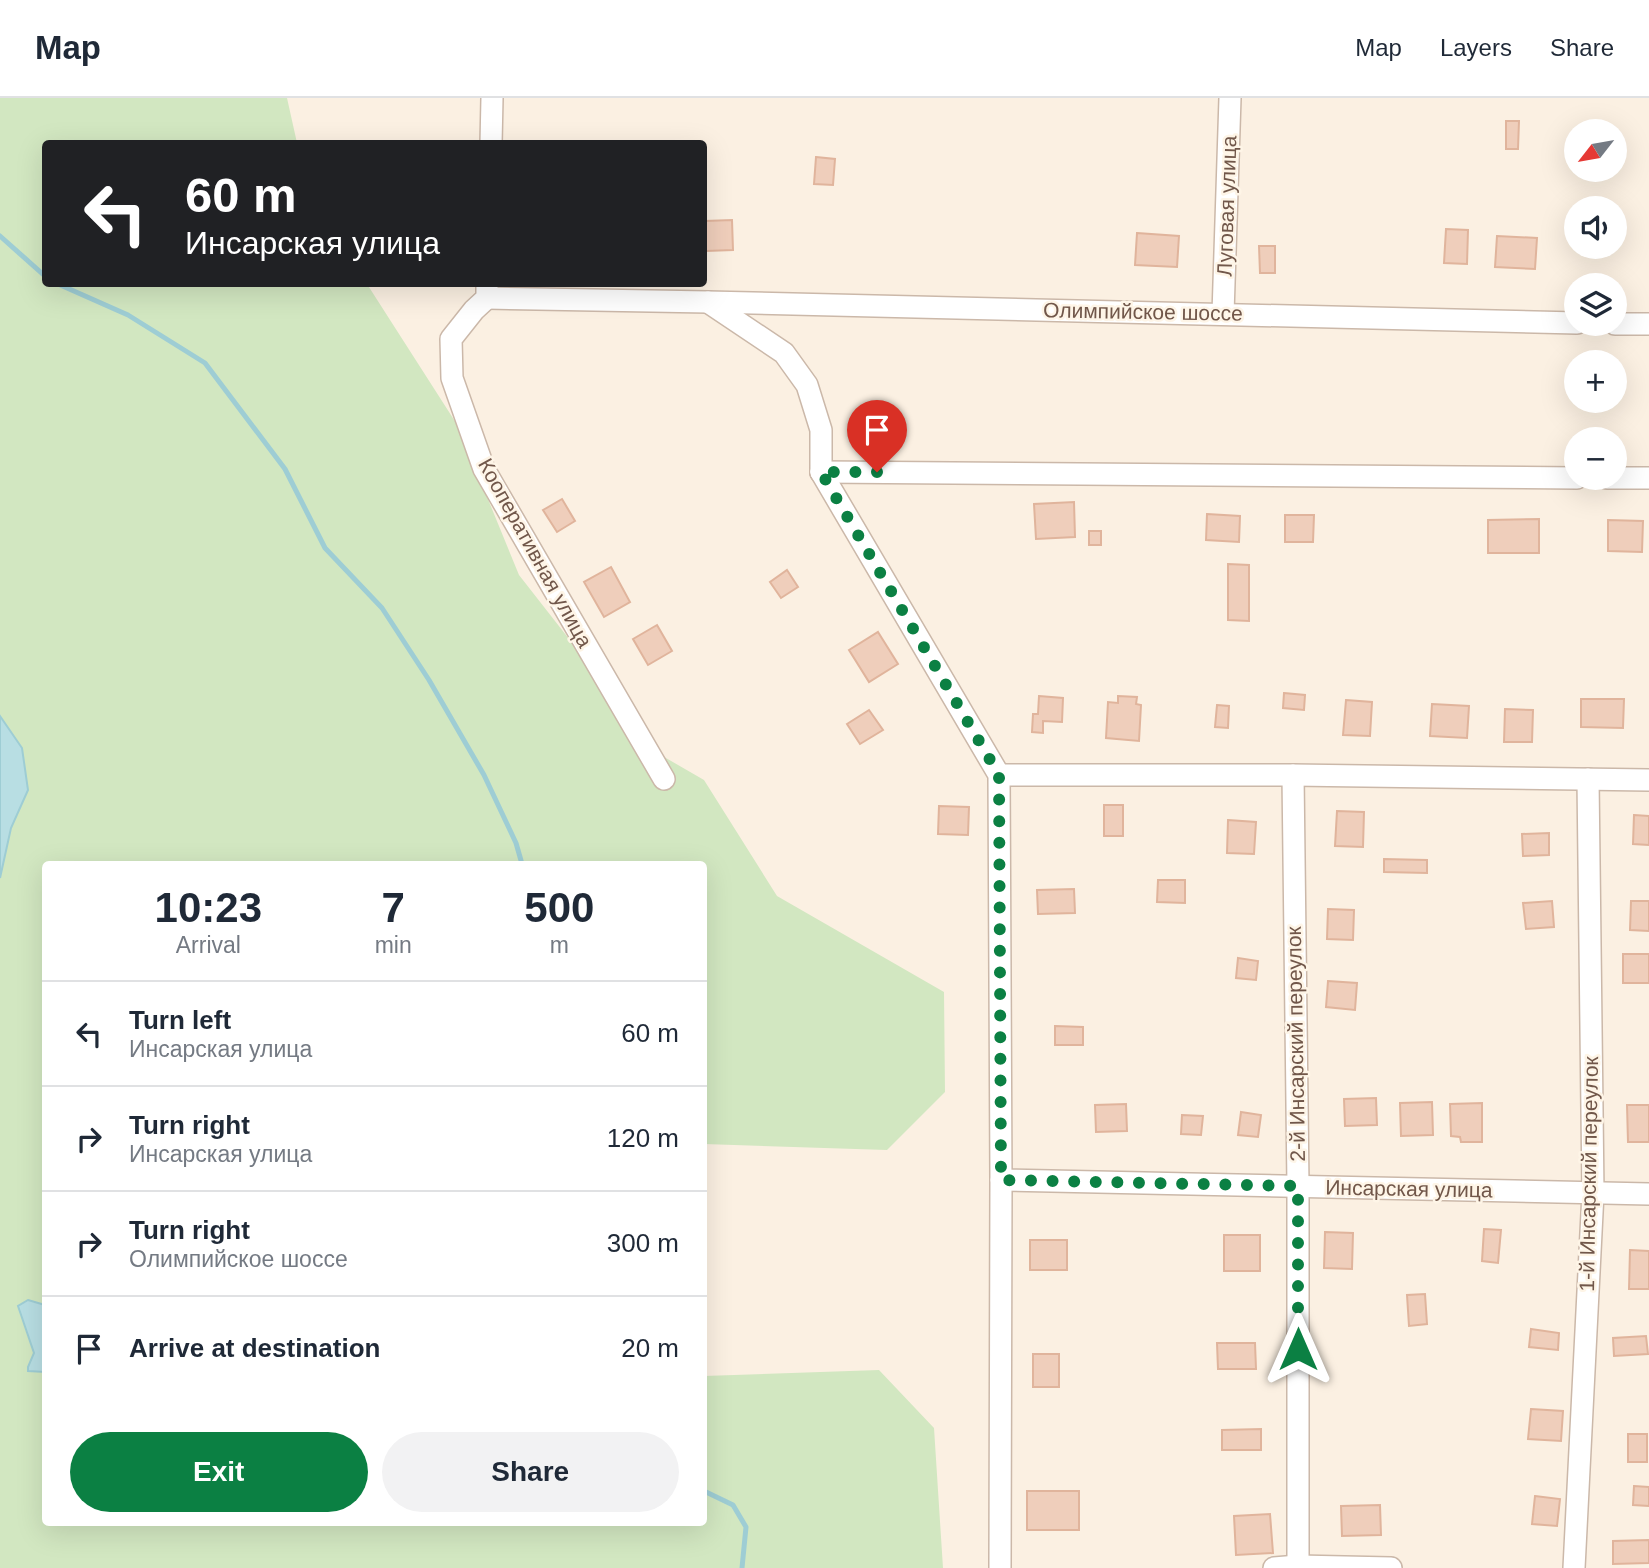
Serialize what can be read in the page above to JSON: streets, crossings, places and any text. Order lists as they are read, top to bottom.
{
  "streets": {
    "street": [
      "Луговая улица",
      "Олимпийское шоссе",
      "Кооперативная улица",
      "2-й Инсарский переулок",
      "1-й Инсарский переулок",
      "Инсарская улица"
    ]
  },
  "crossings": [
    ["Луговая улица", "Олимпийское шоссе"],
    ["Олимпийское шоссе", "Кооперативная улица"],
    ["2-й Инсарский переулок", "Инсарская улица"],
    ["1-й Инсарский переулок", "Инсарская улица"]
  ],
  "north": "bottom left",
  "page": {
    "header": "Map",
    "nav": ["Map", "Layers", "Share"],
    "map_buttons": ["+", "−"],
    "turn": ["60 m", "Инсарская улица"],
    "eta": [
      "10:23",
      "Arrival",
      "7",
      "min",
      "500",
      "m"
    ],
    "list": [
      {
        "name": "Turn left",
        "note": "Инсарская улица",
        "value": "60 m"
      },
      {
        "name": "Turn right",
        "note": "Инсарская улица",
        "value": "120 m"
      },
      {
        "name": "Turn right",
        "note": "Олимпийское шоссе",
        "value": "300 m"
      },
      {
        "name": "Arrive at destination",
        "value": "20 m"
      }
    ],
    "buttons": ["Exit", "Share"]
  }
}
